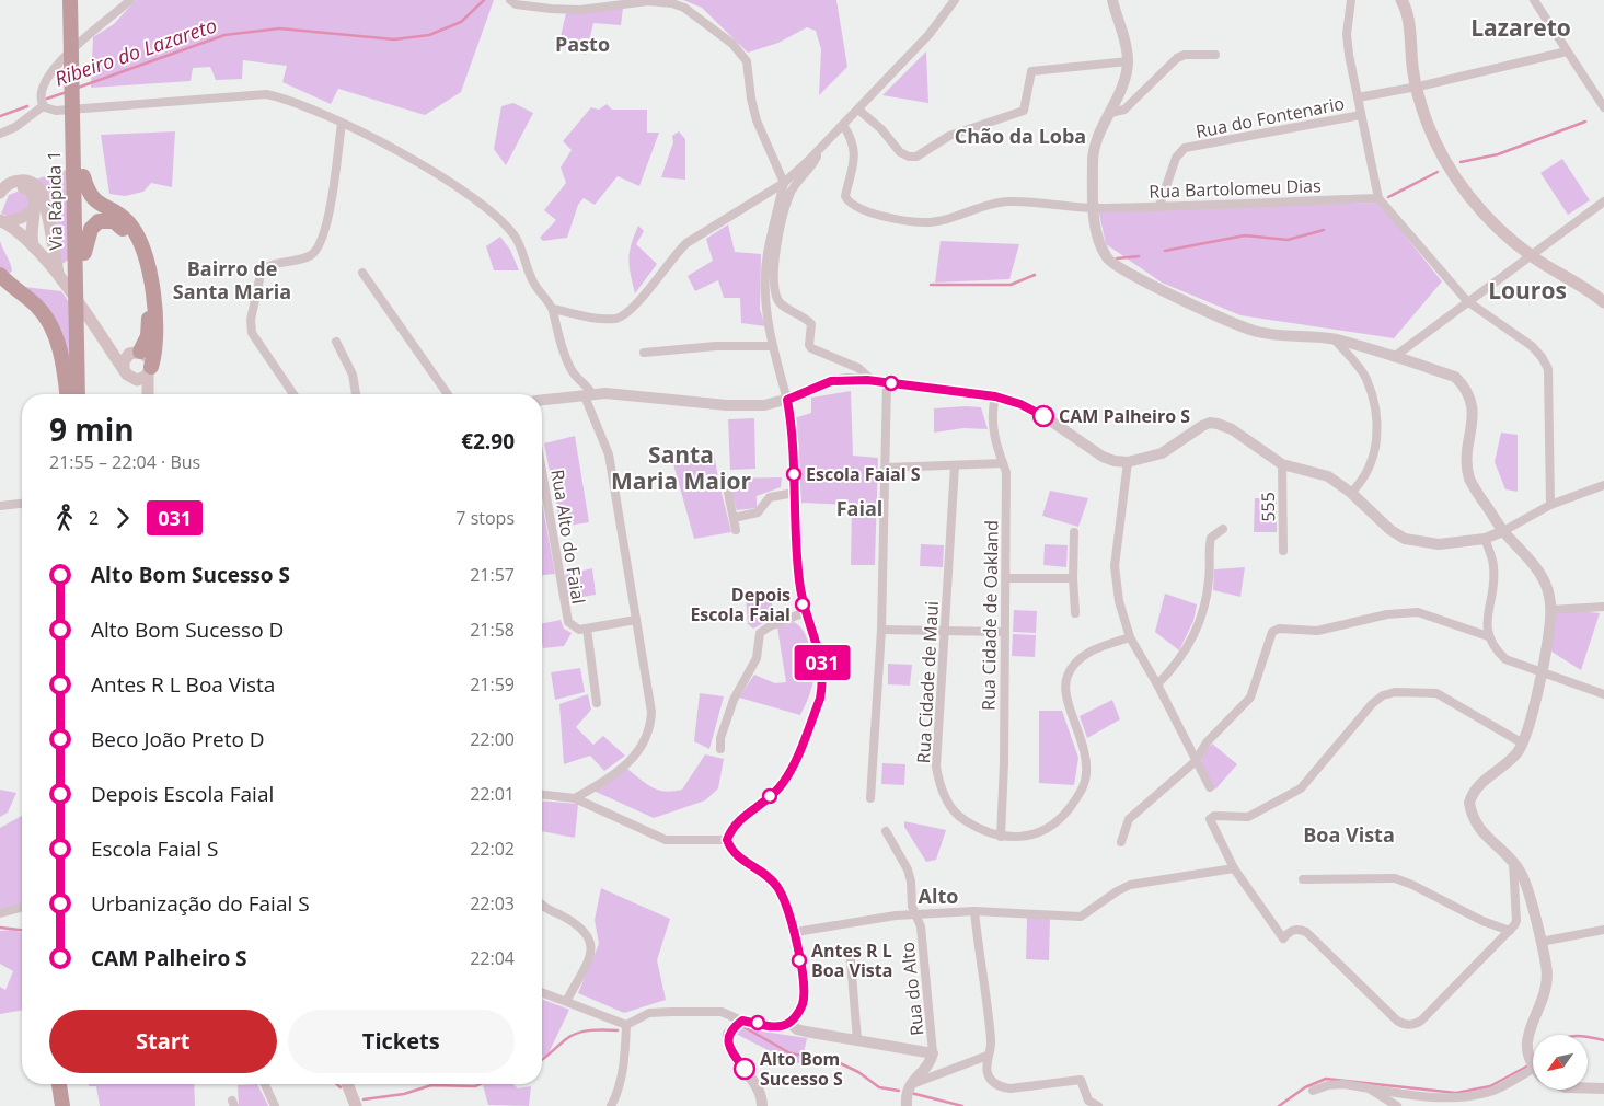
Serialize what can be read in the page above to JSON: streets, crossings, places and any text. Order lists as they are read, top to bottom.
{
  "streets": {
    "highway": ["Via Rápida 1"],
    "street": [
      "Rua do Fontenario",
      "Rua Bartolomeu Dias",
      "555",
      "Rua Alto do Faial",
      "Rua Cidade de Oakland",
      "Rua Cidade de Maui",
      "Rua do Alto"
    ]
  },
  "crossings": [
    ["Rua do Fontenario", "Rua Bartolomeu Dias"],
    ["Rua Cidade de Oakland", "Rua Cidade de Maui"]
  ],
  "districts": [
    "Lazareto",
    "Pasto",
    "Chão da Loba",
    "Bairro de Santa Maria",
    "Louros",
    "Santa Maria Maior",
    "Faial",
    "Boa Vista",
    "Alto"
  ],
  "water": ["Ribeiro do Lazareto"],
  "places": [
    "CAM Palheiro S",
    "Escola Faial S",
    "Depois Escola Faial",
    "Antes R L Boa Vista",
    "Alto Bom Sucesso S"
  ],
  "lines": ["bus line 031"],
  "north": "bottom left",
  "page": {
    "on_map": "031",
    "heading": ["9 min", "21:55 – 22:04 · Bus", "€2.90"],
    "legs": ["2", "031", "7 stops"],
    "list": [
      {
        "name": "Alto Bom Sucesso S",
        "value": "21:57"
      },
      {
        "name": "Alto Bom Sucesso D",
        "value": "21:58"
      },
      {
        "name": "Antes R L Boa Vista",
        "value": "21:59"
      },
      {
        "name": "Beco João Preto D",
        "value": "22:00"
      },
      {
        "name": "Depois Escola Faial",
        "value": "22:01"
      },
      {
        "name": "Escola Faial S",
        "value": "22:02"
      },
      {
        "name": "Urbanização do Faial S",
        "value": "22:03"
      },
      {
        "name": "CAM Palheiro S",
        "value": "22:04"
      }
    ],
    "buttons": ["Start", "Tickets"]
  }
}
